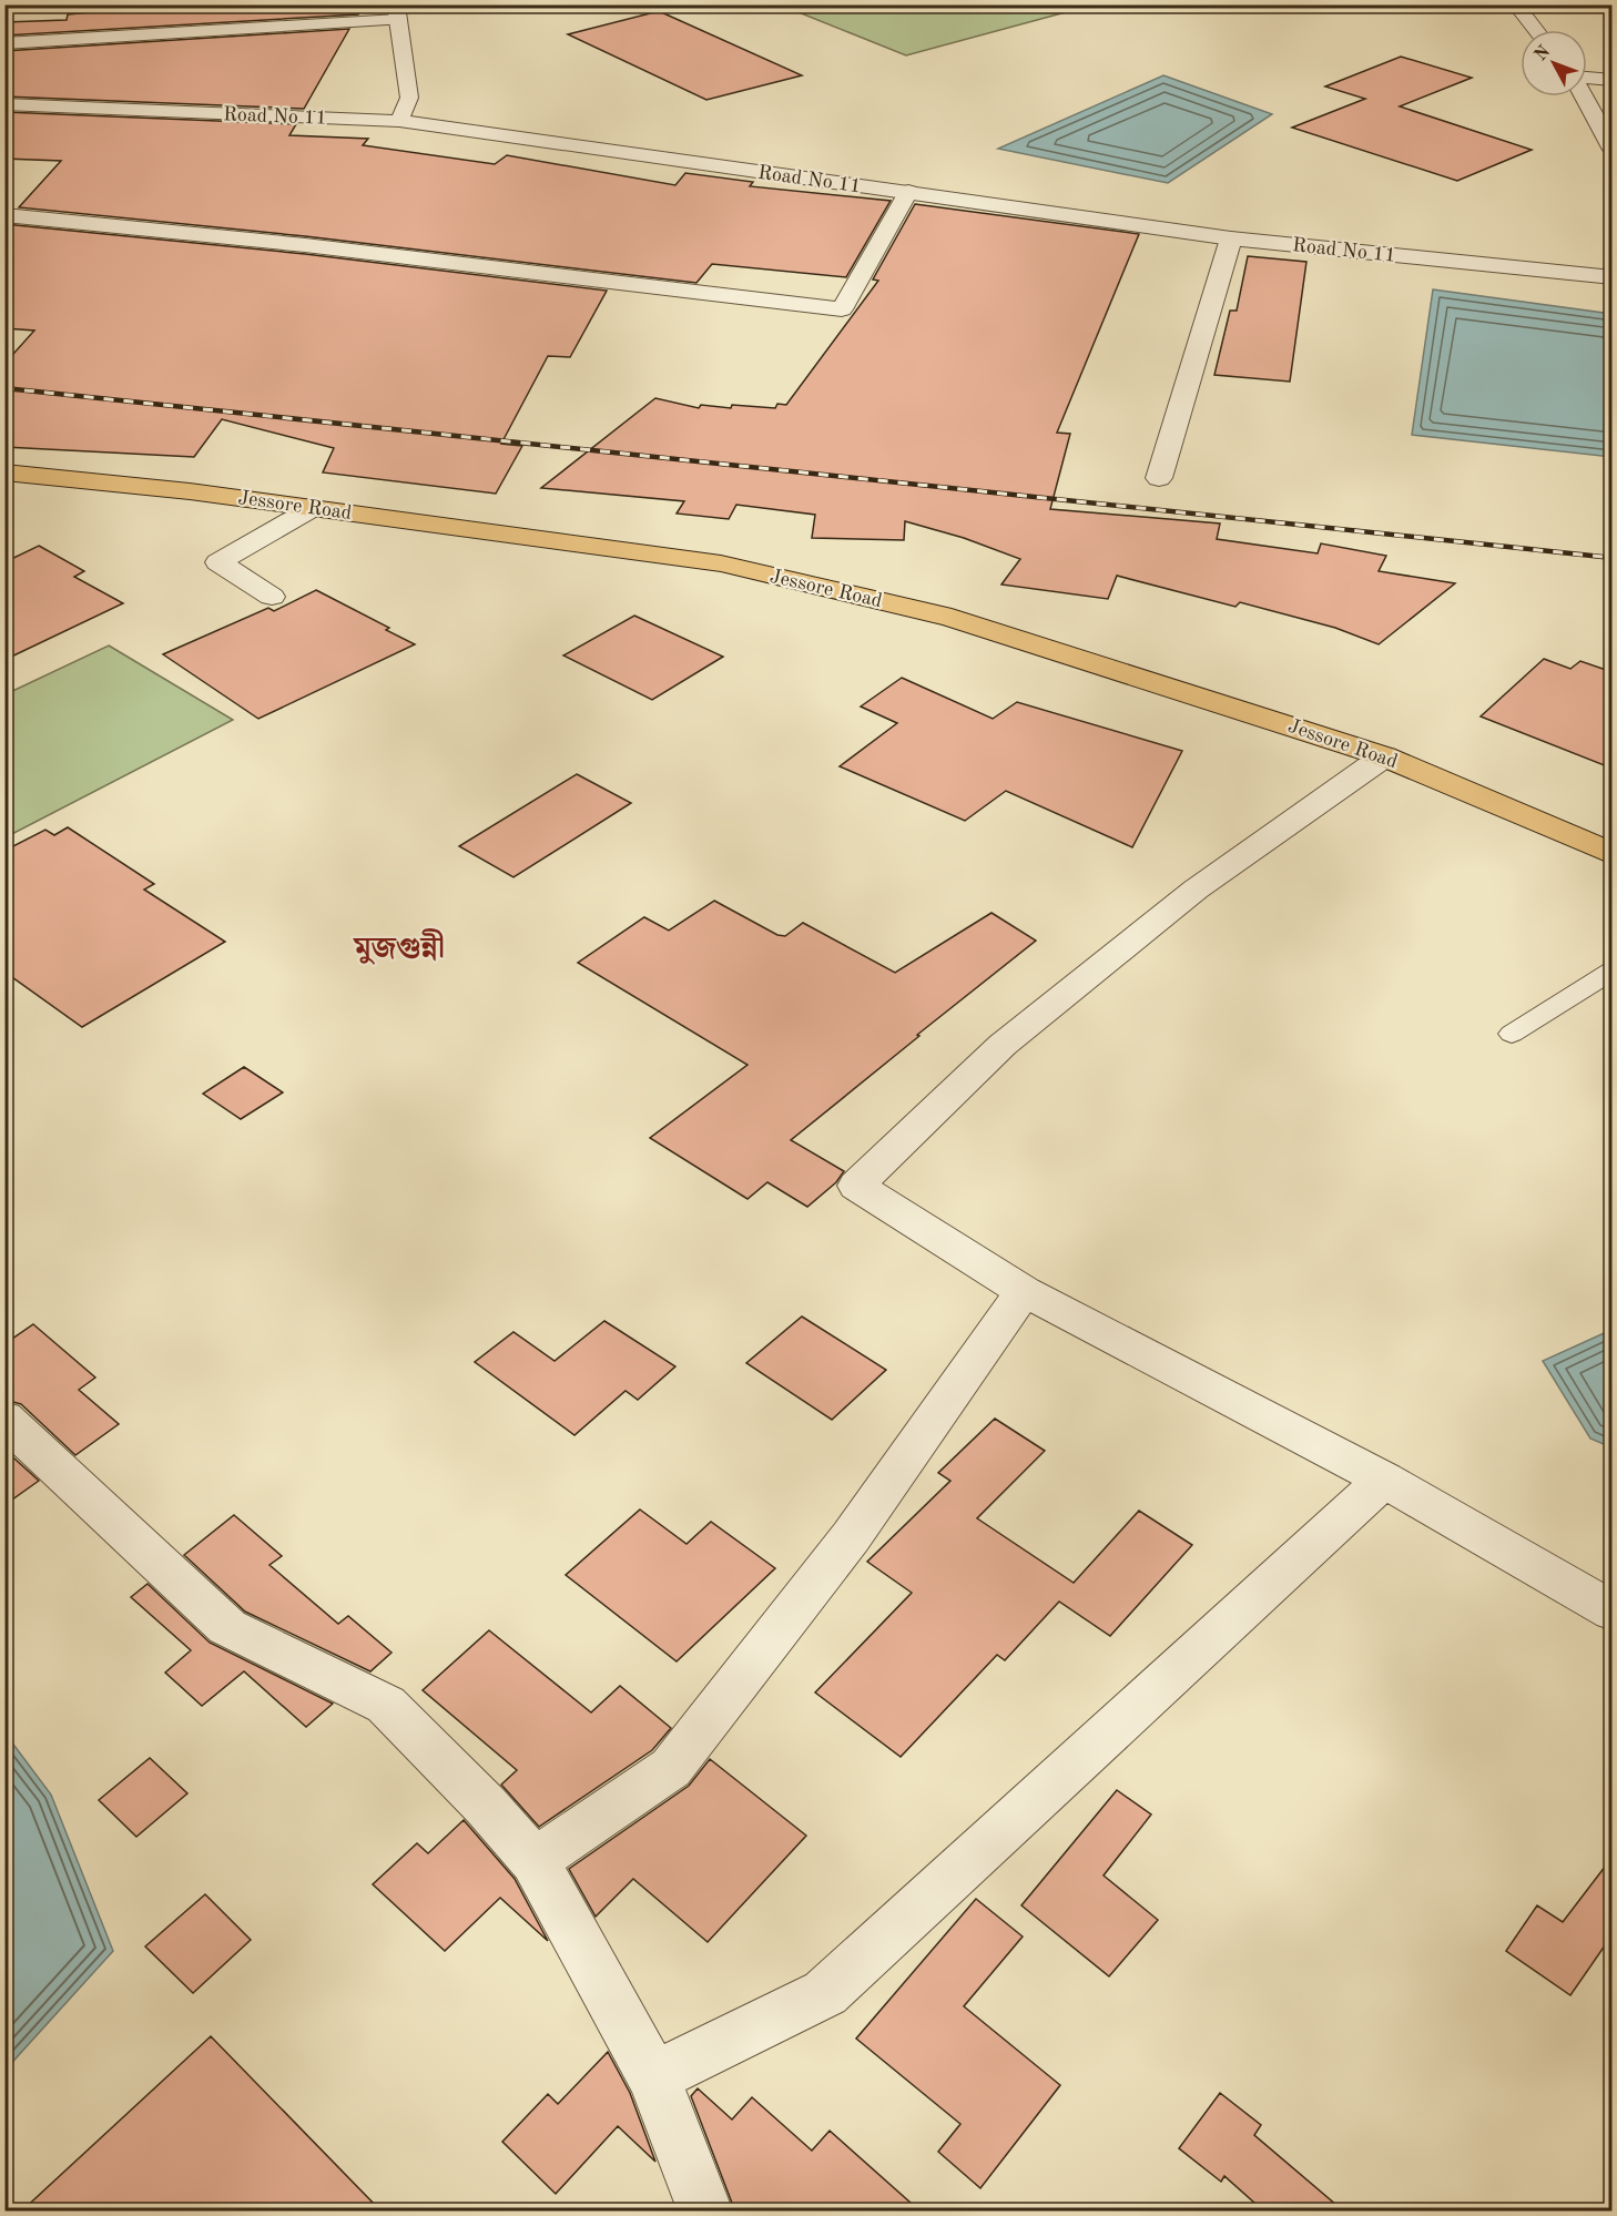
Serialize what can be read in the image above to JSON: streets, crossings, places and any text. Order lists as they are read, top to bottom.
{
  "streets": {
    "highway": ["Jessore Road"],
    "street": ["Road No 11"]
  },
  "districts": ["মুজগুন্নী"],
  "north": "top left"
}
